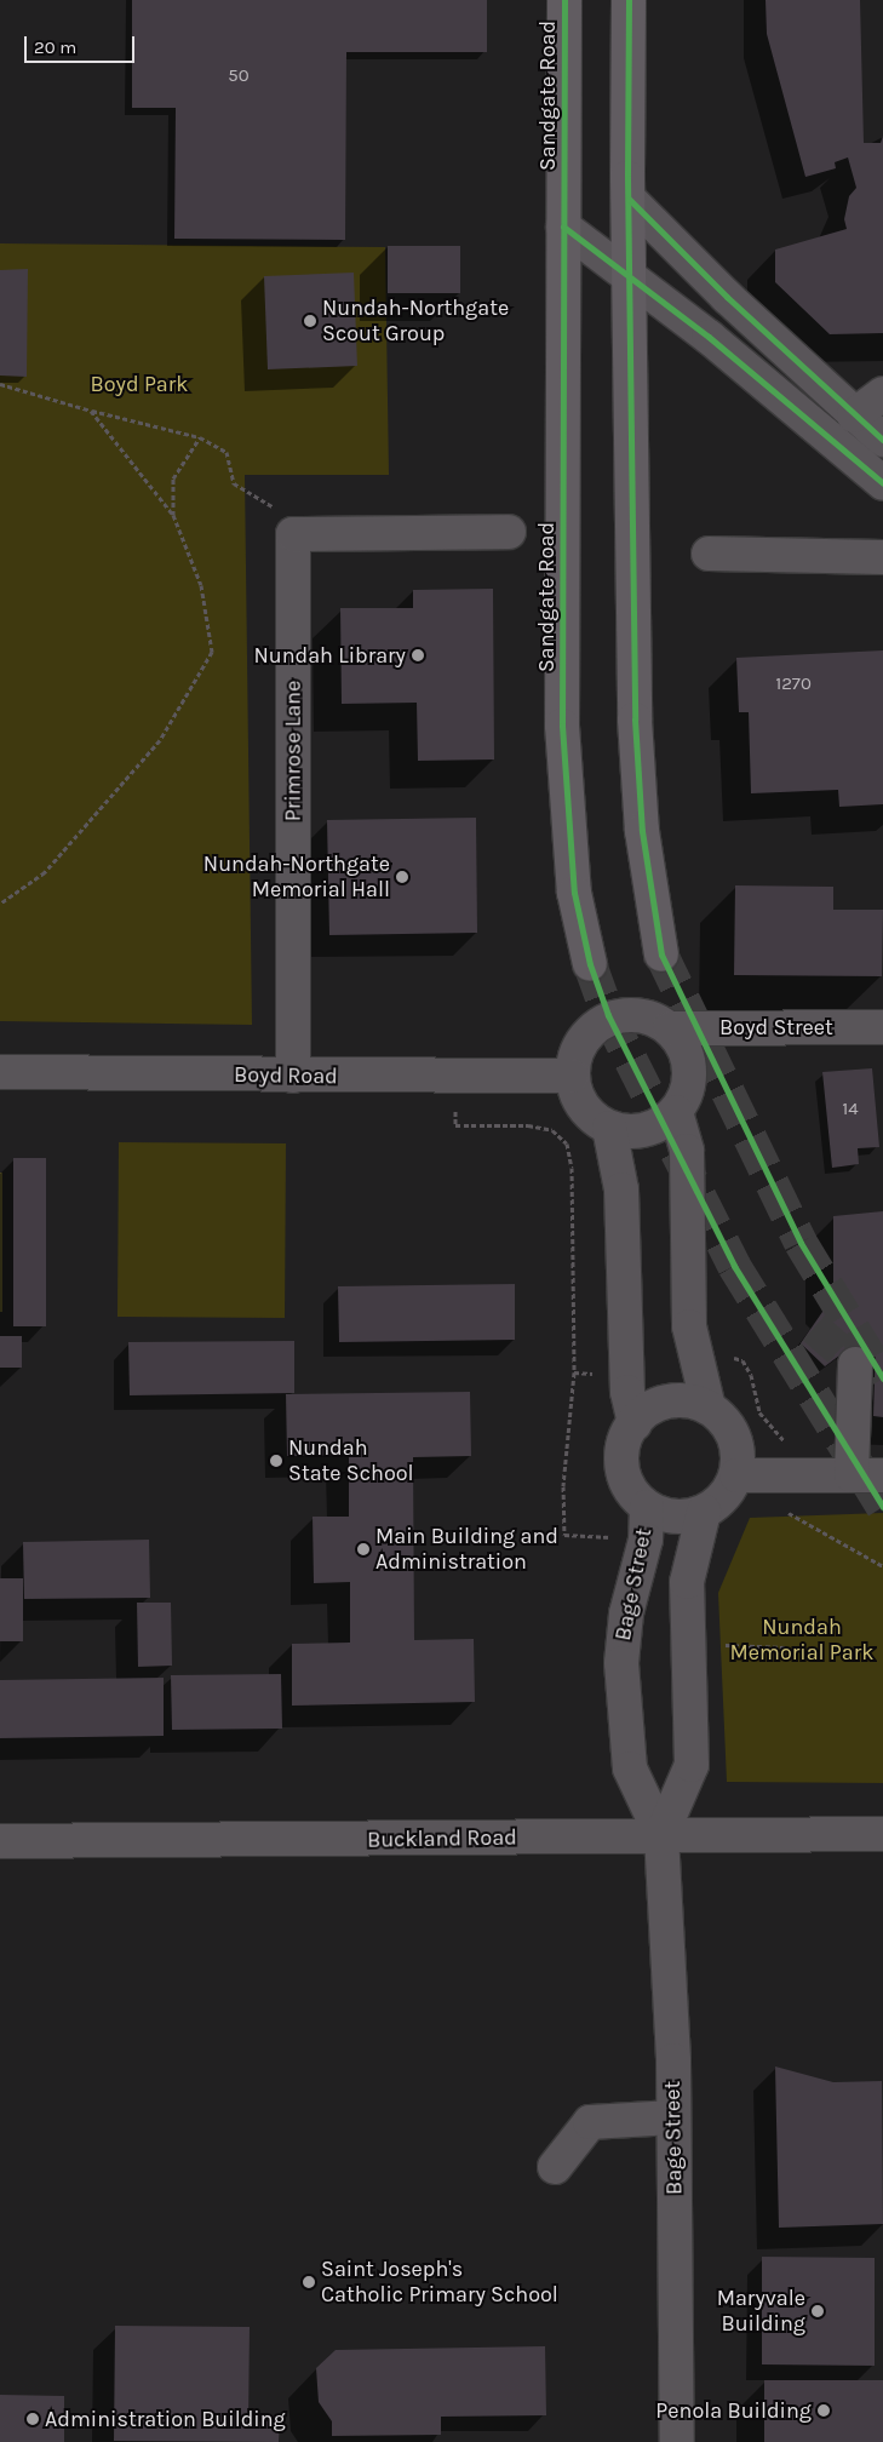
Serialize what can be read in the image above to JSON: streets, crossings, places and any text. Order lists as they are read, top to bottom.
{
  "streets": {
    "highway": ["Sandgate Road"],
    "street": [
      "Primrose Lane",
      "Boyd Street",
      "Boyd Road",
      "Bage Street",
      "Buckland Road"
    ]
  },
  "crossings": [
    ["Primrose Lane", "Boyd Road"],
    ["Boyd Street", "Boyd Road"],
    ["Bage Street", "Buckland Road"]
  ],
  "parks": ["Boyd Park", "Nundah Memorial Park"],
  "places": [
    "Nundah-Northgate Scout Group",
    "Nundah Library",
    "Nundah-Northgate Memorial Hall",
    "Nundah State School",
    "Main Building and Administration",
    "Saint Joseph's Catholic Primary School",
    "Maryvale Building",
    "Penola Building",
    "Administration Building"
  ],
  "house_numbers": ["50", "1270", "14"],
  "scale_bar": "20 m"
}
